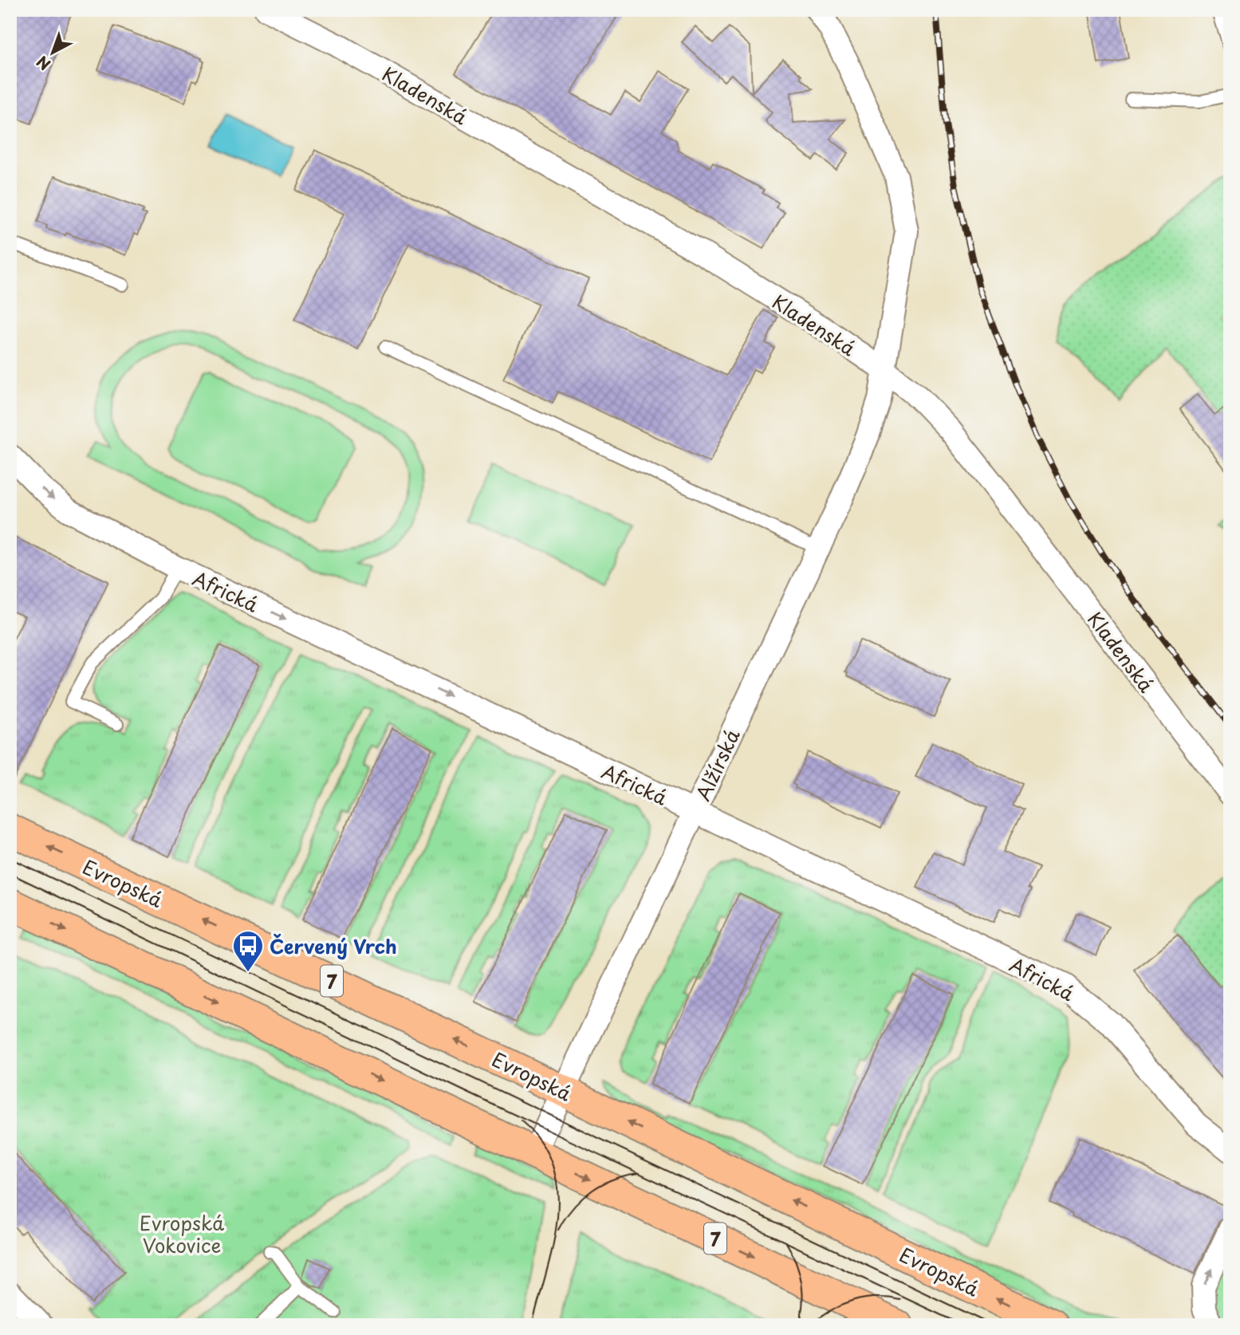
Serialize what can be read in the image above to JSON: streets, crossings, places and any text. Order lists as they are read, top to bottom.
{
  "streets": {
    "main road": ["Evropská", "7"],
    "street": ["Kladenská", "Africká", "Alžírská"]
  },
  "crossings": [
    ["Kladenská", "Alžírská"],
    ["Africká", "Alžírská"],
    ["Alžírská", "Evropská"],
    ["Alžírská", "7"]
  ],
  "one_way": ["Africká"],
  "parks": ["Evropská Vokovice"],
  "places": {
    "bus stop": ["Červený Vrch"]
  },
  "north": "bottom left"
}
